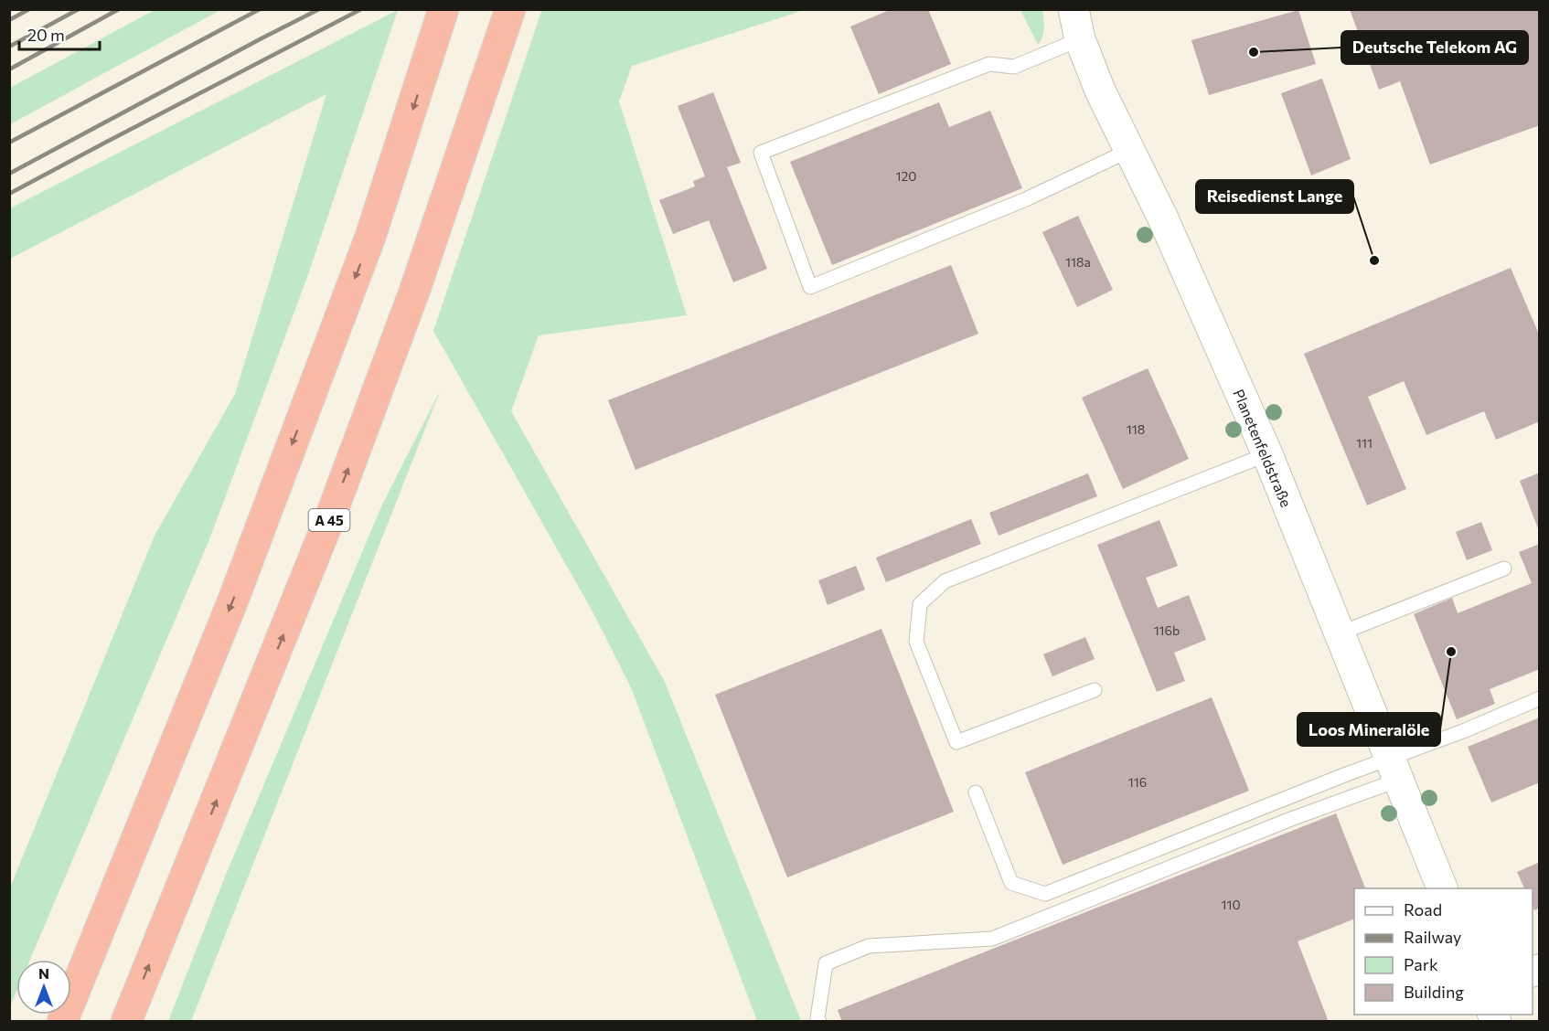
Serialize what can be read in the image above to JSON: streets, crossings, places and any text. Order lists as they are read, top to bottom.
{
  "streets": {
    "highway": ["A 45"],
    "street": ["Planetenfeldstraße"]
  },
  "places": ["Deutsche Telekom AG", "Reisedienst Lange", "Loos Mineralöle"],
  "house_numbers": [
    "120",
    "118a",
    "118",
    "111",
    "116b",
    "116",
    "110"
  ],
  "legend": [
    "Road",
    "Railway",
    "Park",
    "Building"
  ],
  "scale_bar": "20 m",
  "north": "top"
}
